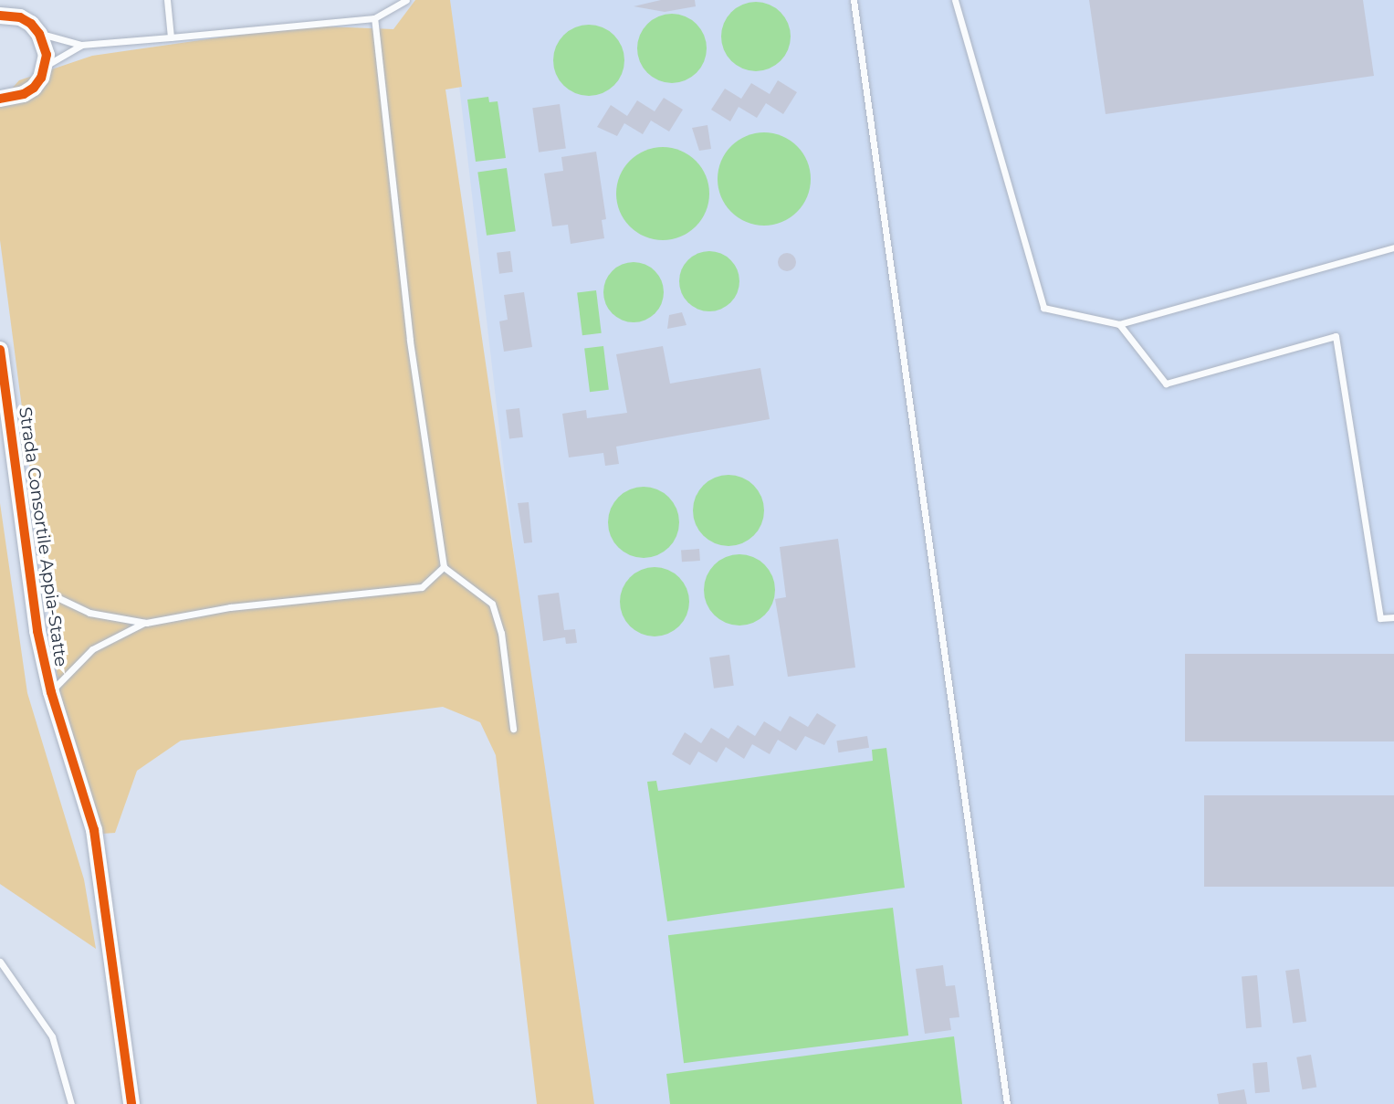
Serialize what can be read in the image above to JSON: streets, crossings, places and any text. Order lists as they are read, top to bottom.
{
  "streets": {
    "street": ["Strada Consortile Appia-Statte"]
  }
}
